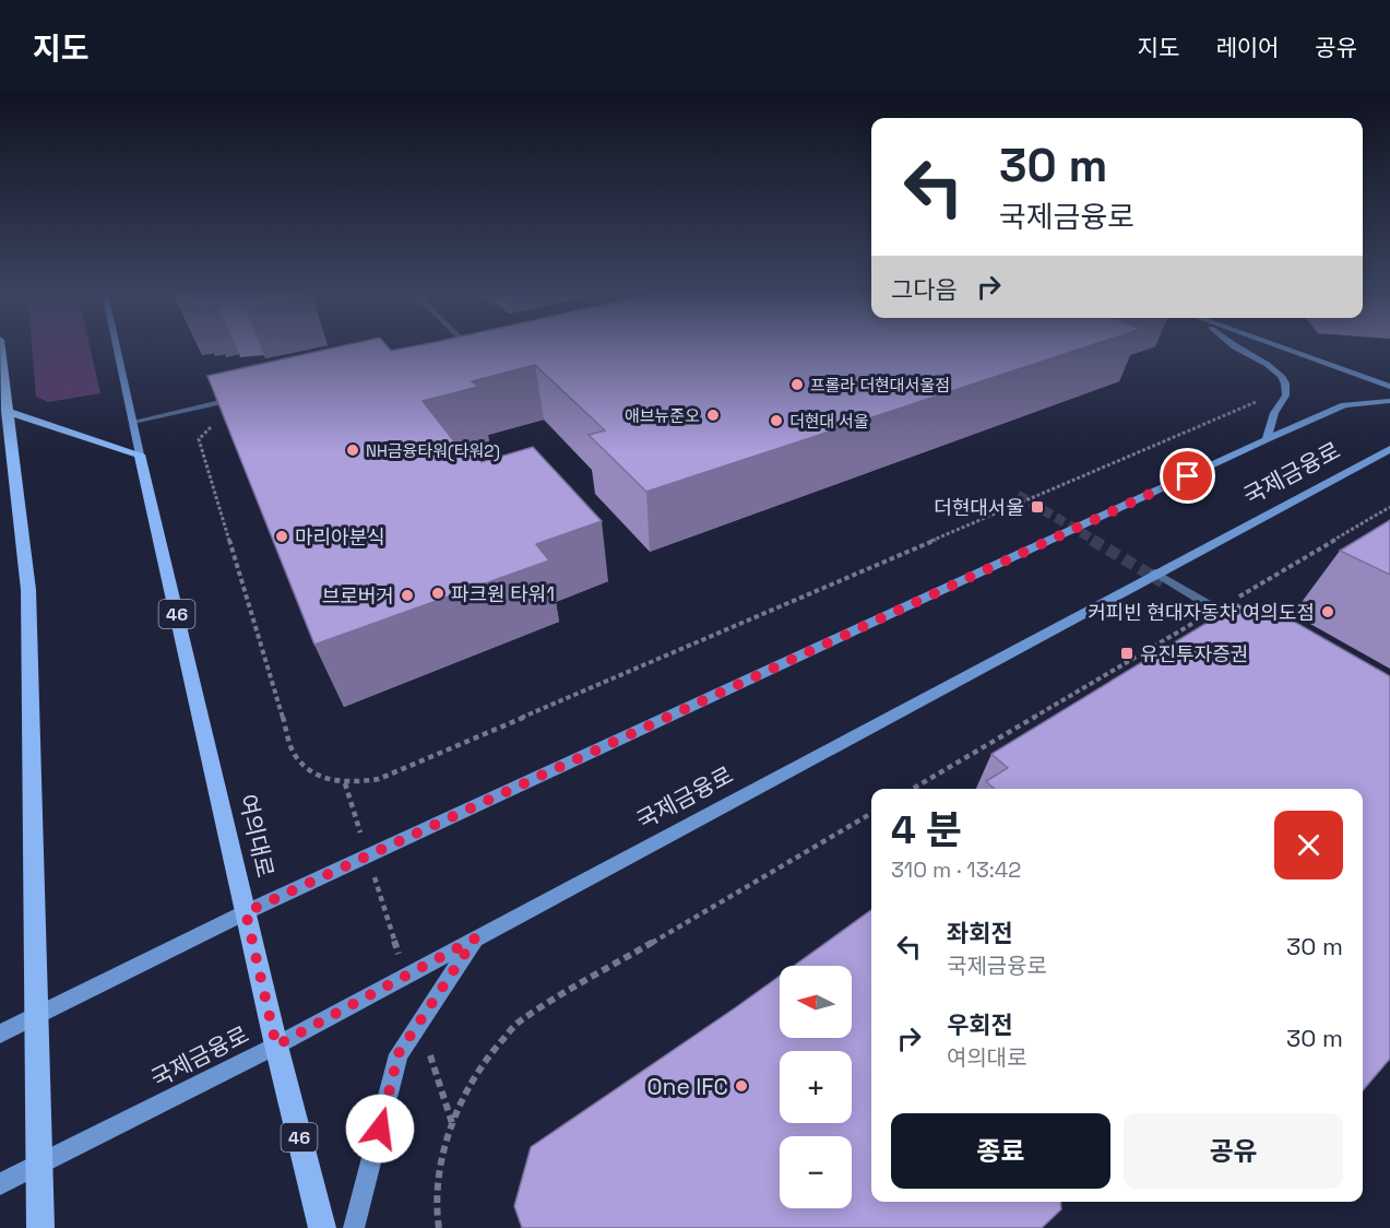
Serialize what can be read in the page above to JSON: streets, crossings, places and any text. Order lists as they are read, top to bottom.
{
  "streets": {
    "main road": ["46", "여의대로"],
    "street": ["국제금융로"]
  },
  "crossings": [
    ["국제금융로", "여의대로"]
  ],
  "places": {
    "other": [
      "프롤라 더현대서울점",
      "애브뉴준오",
      "더현대 서울",
      "NH금융타워(타워2)",
      "마리아분식",
      "파크원 타워1",
      "브로버거",
      "커피빈 현대자동차 여의도점",
      "One IFC"
    ],
    "transit": ["더현대서울", "유진투자증권"]
  },
  "north": "left",
  "page": {
    "header": "지도",
    "nav": ["지도", "레이어", "공유"],
    "turn": ["30 m", "국제금융로"],
    "then": "그다음",
    "heading": ["4 분", "310 m · 13:42"],
    "list": [
      {
        "name": "좌회전",
        "note": "국제금융로",
        "value": "30 m"
      },
      {
        "name": "우회전",
        "note": "여의대로",
        "value": "30 m"
      }
    ],
    "map_buttons": ["+", "−"],
    "buttons": ["종료", "공유"]
  }
}
